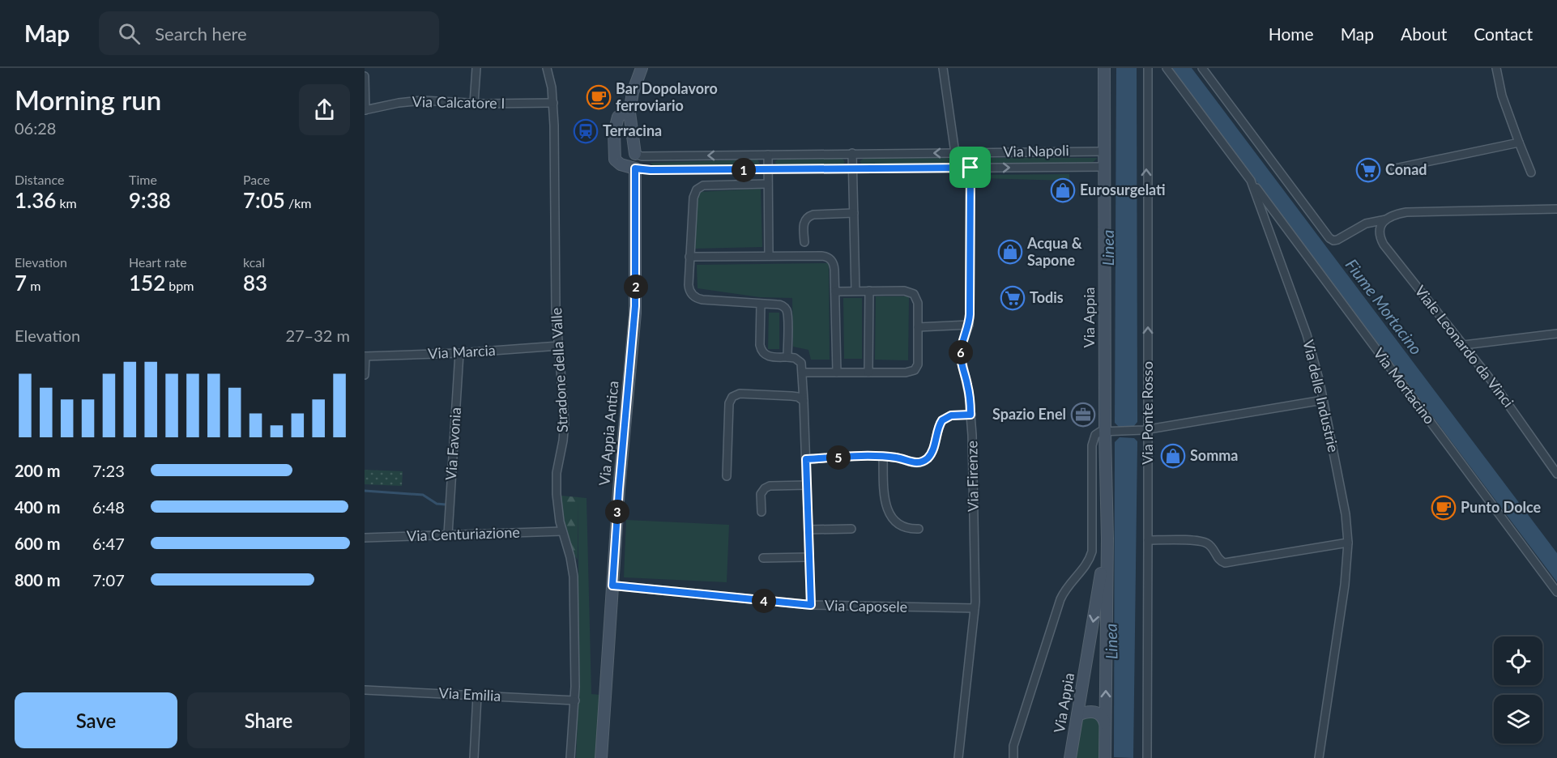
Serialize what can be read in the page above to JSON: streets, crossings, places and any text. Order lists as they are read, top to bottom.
{
  "streets": {
    "main road": ["Via Appia", "Via Appia Antica"],
    "street": [
      "Via Calcatore I",
      "Via Napoli",
      "Viale Leonardo da Vinci",
      "Via Marcia",
      "Stradone della Valle",
      "Via Mortacino",
      "Via delle Industrie",
      "Via Ponte Rosso",
      "Via Favonia",
      "Via Firenze",
      "Via Centuriazione",
      "Via Caposele",
      "Via Emilia"
    ]
  },
  "crossings": [
    ["Via Calcatore I", "Stradone della Valle"],
    ["Via Napoli", "Via Appia"],
    ["Via Napoli", "Via Appia Antica"],
    ["Via Napoli", "Via Firenze"],
    ["Via Marcia", "Stradone della Valle"],
    ["Via Marcia", "Via Favonia"],
    ["Stradone della Valle", "Via Centuriazione"],
    ["Stradone della Valle", "Via Emilia"],
    ["Via Mortacino", "Via delle Industrie"],
    ["Via Appia Antica", "Via Caposele"],
    ["Via Favonia", "Via Centuriazione"],
    ["Via Firenze", "Via Caposele"]
  ],
  "one_way": ["Via Ponte Rosso"],
  "water": ["Linea", "Fiume Mortacino"],
  "places": {
    "cafe": ["Bar Dopolavoro ferroviario", "Punto Dolce"],
    "station": ["Terracina"],
    "supermarket": ["Conad", "Todis"],
    "shop": ["Eurosurgelati", "Acqua & Sapone", "Somma"],
    "office": ["Spazio Enel"]
  },
  "page": {
    "header": "Map",
    "search": "Search here",
    "nav": [
      "Home",
      "Map",
      "About",
      "Contact"
    ],
    "heading": ["Morning run", "06:28"],
    "stats": [
      ["Distance", "1.36 km"],
      ["Time", "9:38"],
      ["Pace", "7:05 /km"],
      ["Elevation", "7 m"],
      ["Heart rate", "152 bpm"],
      ["kcal", "83"]
    ],
    "pins": [
      "1",
      "2",
      "6",
      "5",
      "3",
      "4"
    ],
    "chart": ["Elevation", "27–32 m"],
    "list": [
      {
        "name": "200 m",
        "note": "7:23"
      },
      {
        "name": "400 m",
        "note": "6:48"
      },
      {
        "name": "600 m",
        "note": "6:47"
      },
      {
        "name": "800 m",
        "note": "7:07"
      }
    ],
    "buttons": ["Save", "Share"]
  }
}
